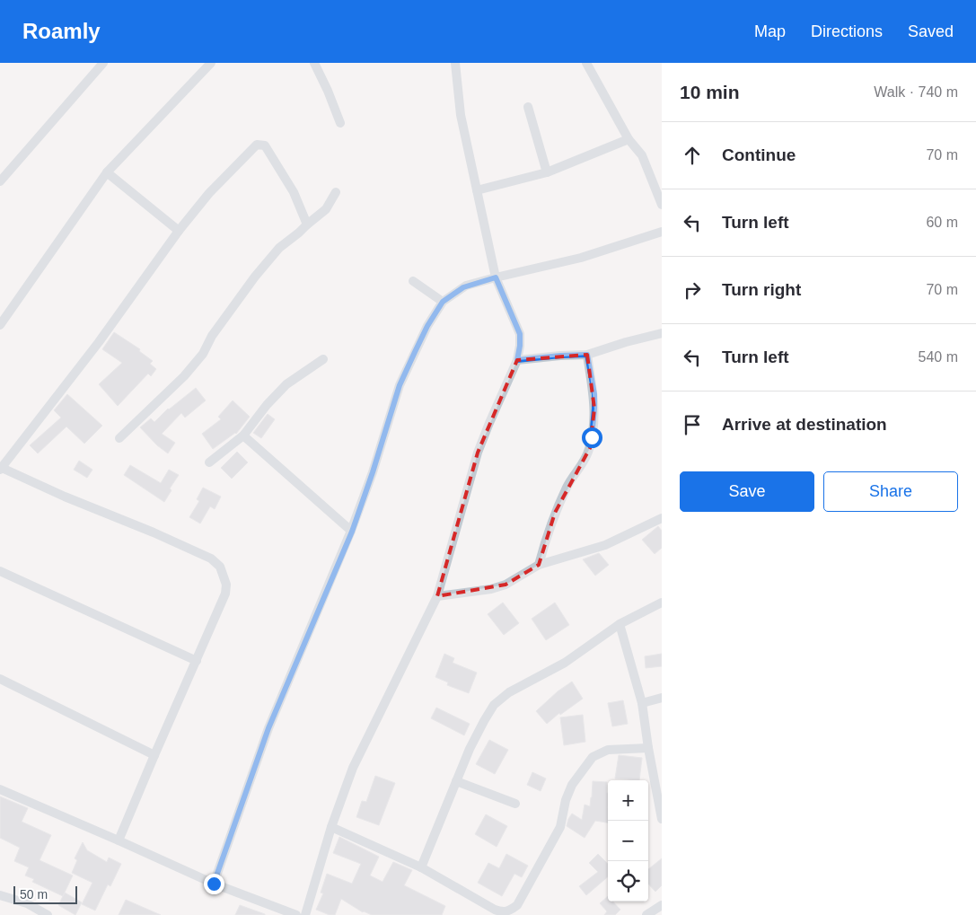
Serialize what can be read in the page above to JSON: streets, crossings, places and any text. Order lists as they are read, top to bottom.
{
  "scale_bar": "50 m",
  "page": {
    "header": "Roamly",
    "nav": ["Map", "Directions", "Saved"],
    "heading": ["10 min", "Walk · 740 m"],
    "list": [
      ["Continue", "70 m"],
      ["Turn left", "60 m"],
      ["Turn right", "70 m"],
      ["Turn left", "540 m"],
      "Arrive at destination"
    ],
    "buttons": ["Save", "Share"],
    "map_buttons": ["+", "−"],
    "scale": "50 m"
  }
}
